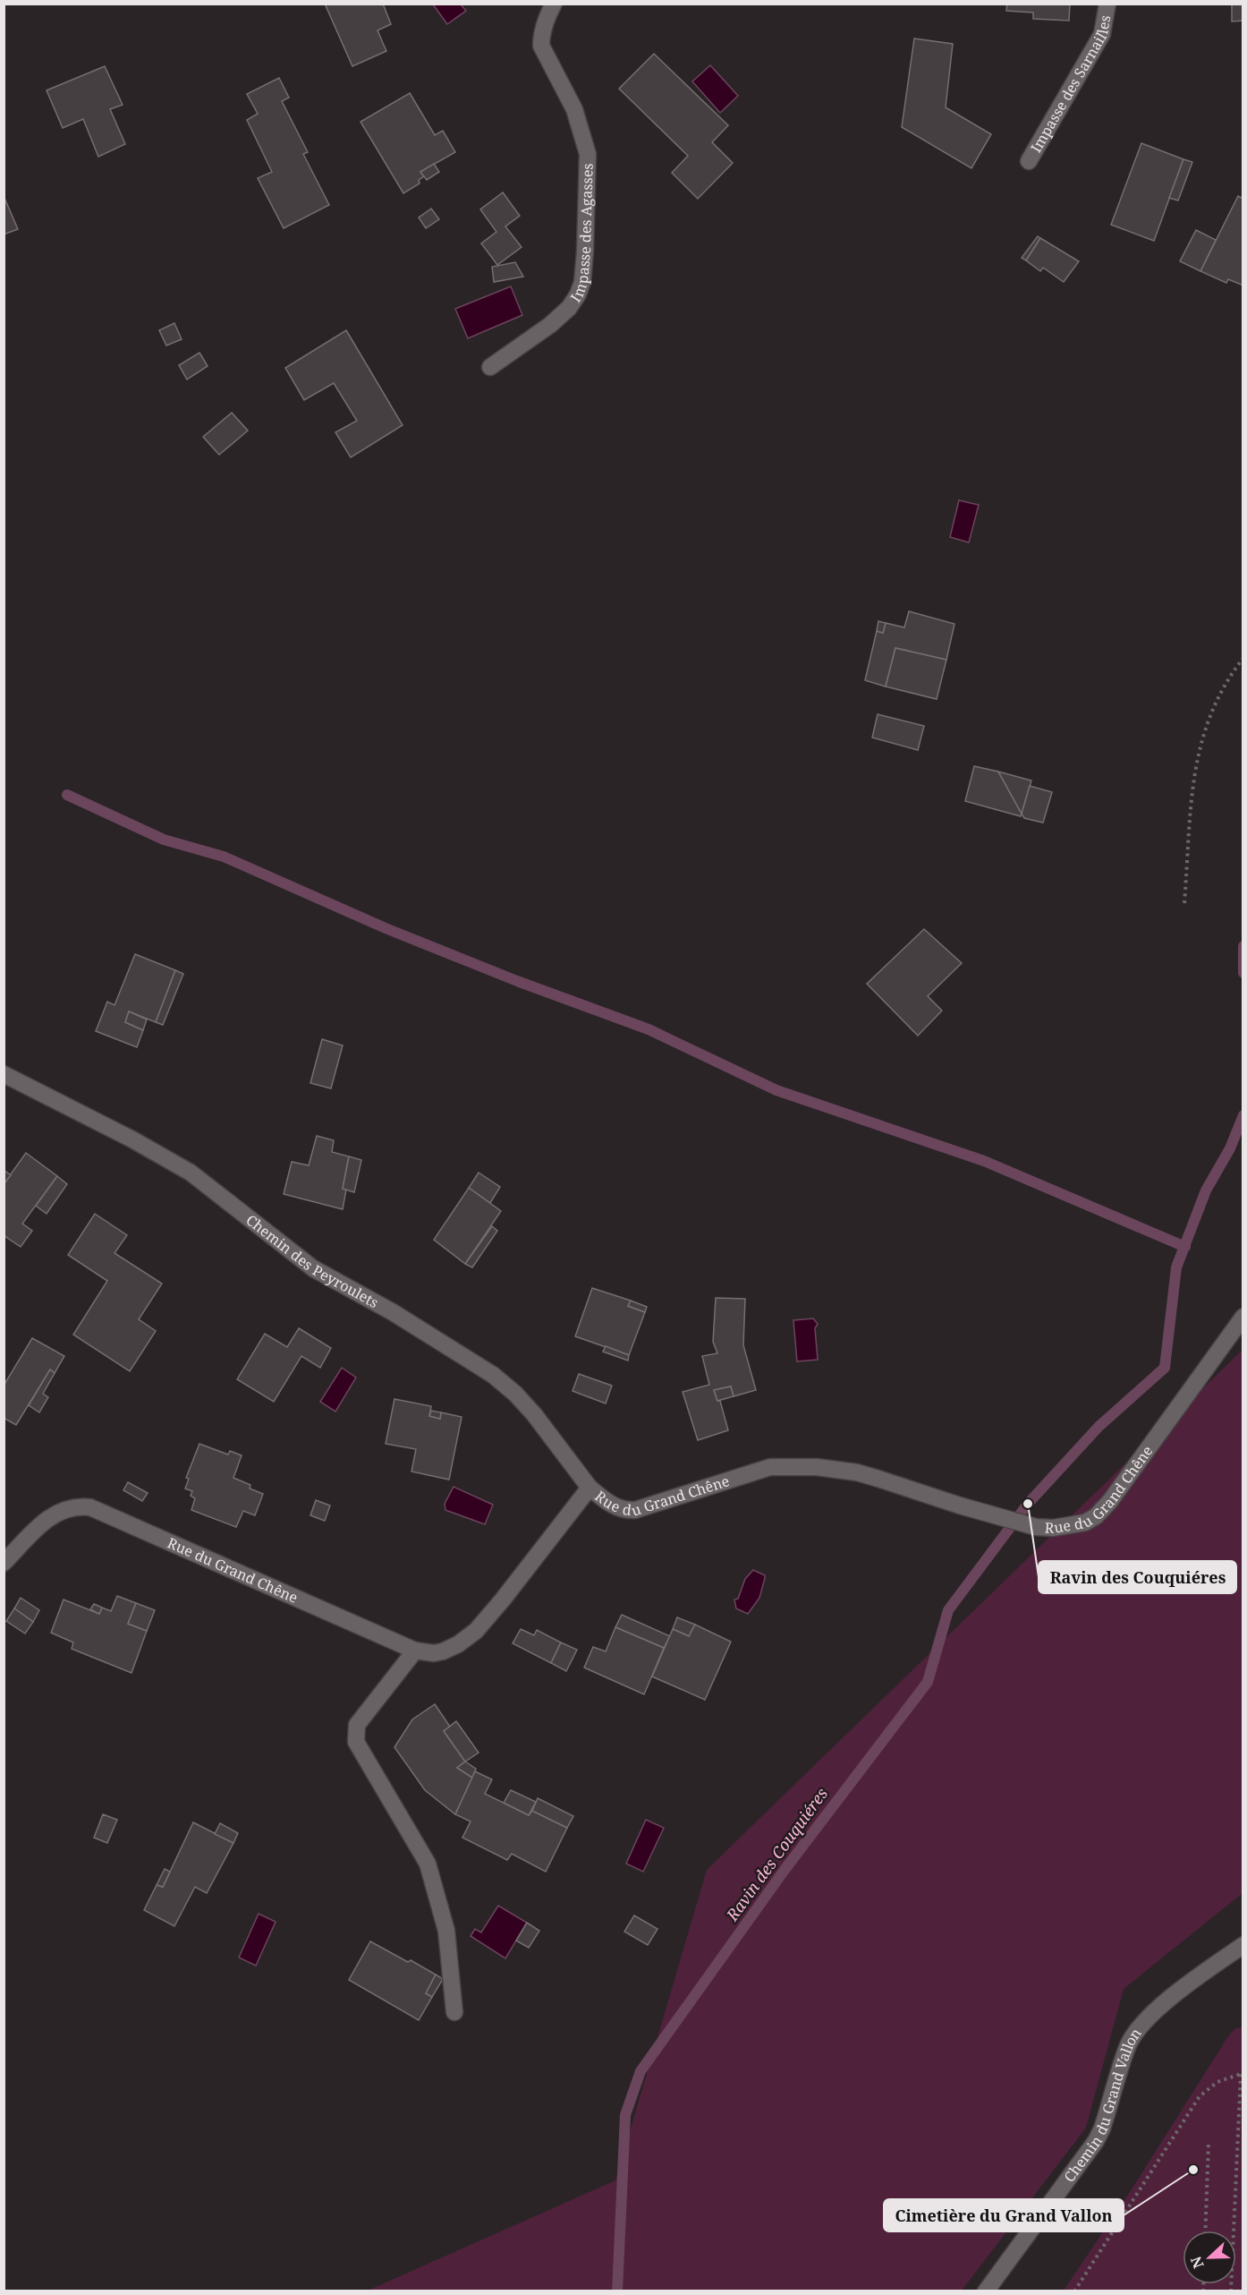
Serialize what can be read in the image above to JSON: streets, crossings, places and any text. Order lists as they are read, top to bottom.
{
  "streets": {
    "street": [
      "Impasse des Sarnailles",
      "Impasse des Agasses",
      "Chemin des Peyroulets",
      "Rue du Grand Chêne",
      "Chemin du Grand Vallon"
    ]
  },
  "crossings": [
    ["Chemin des Peyroulets", "Rue du Grand Chêne"]
  ],
  "water": ["Ravin des Couquiéres"],
  "places": ["Ravin des Couquiéres", "Cimetière du Grand Vallon"],
  "north": "left"
}
